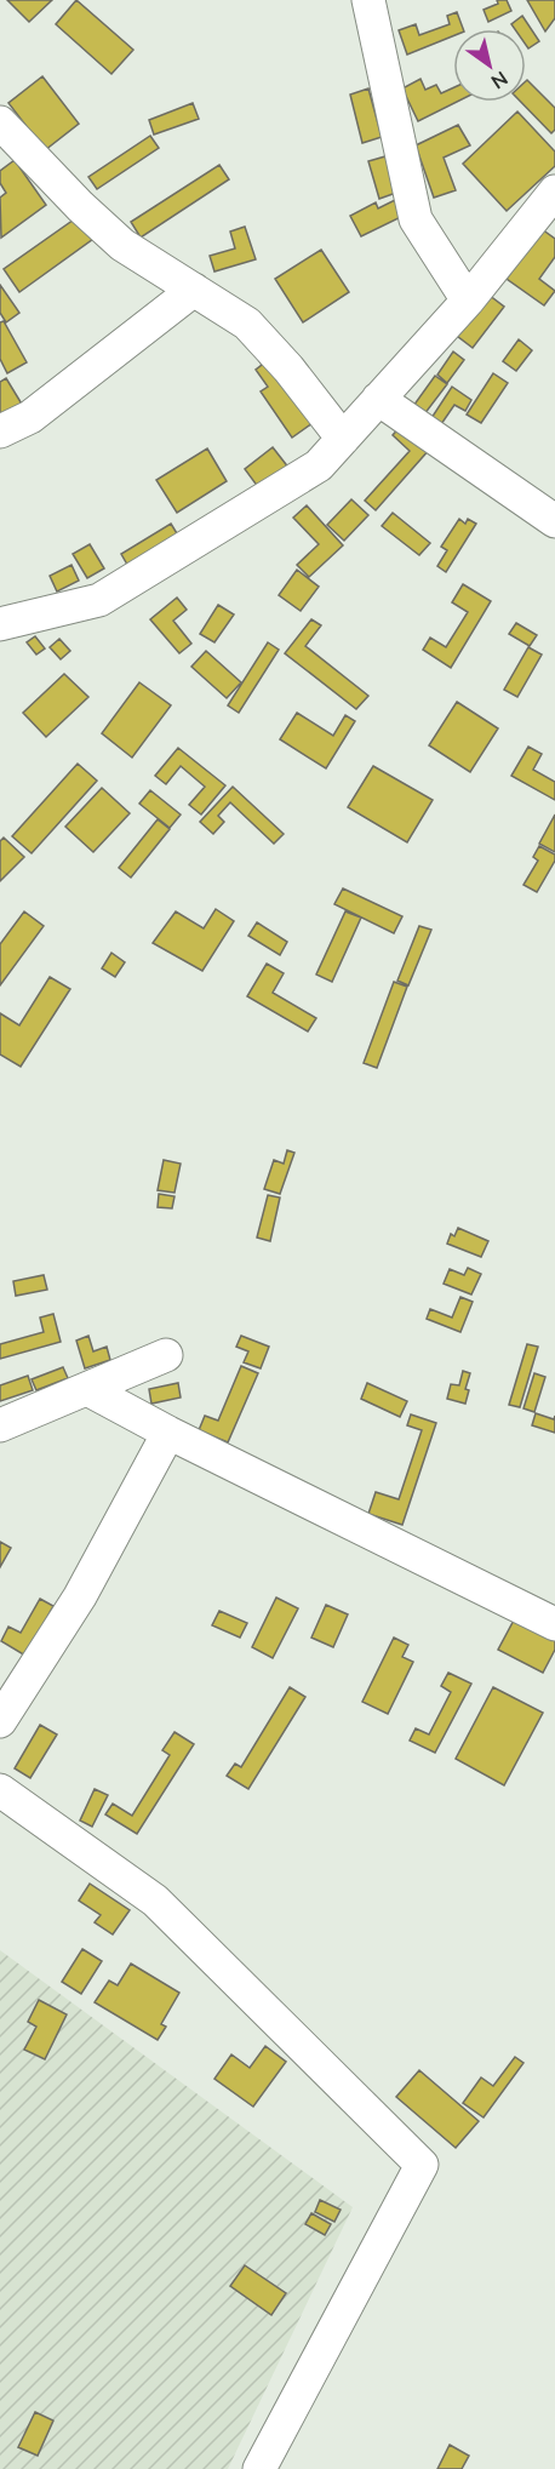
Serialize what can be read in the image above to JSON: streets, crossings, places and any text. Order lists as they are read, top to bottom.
{
  "north": "bottom right"
}
